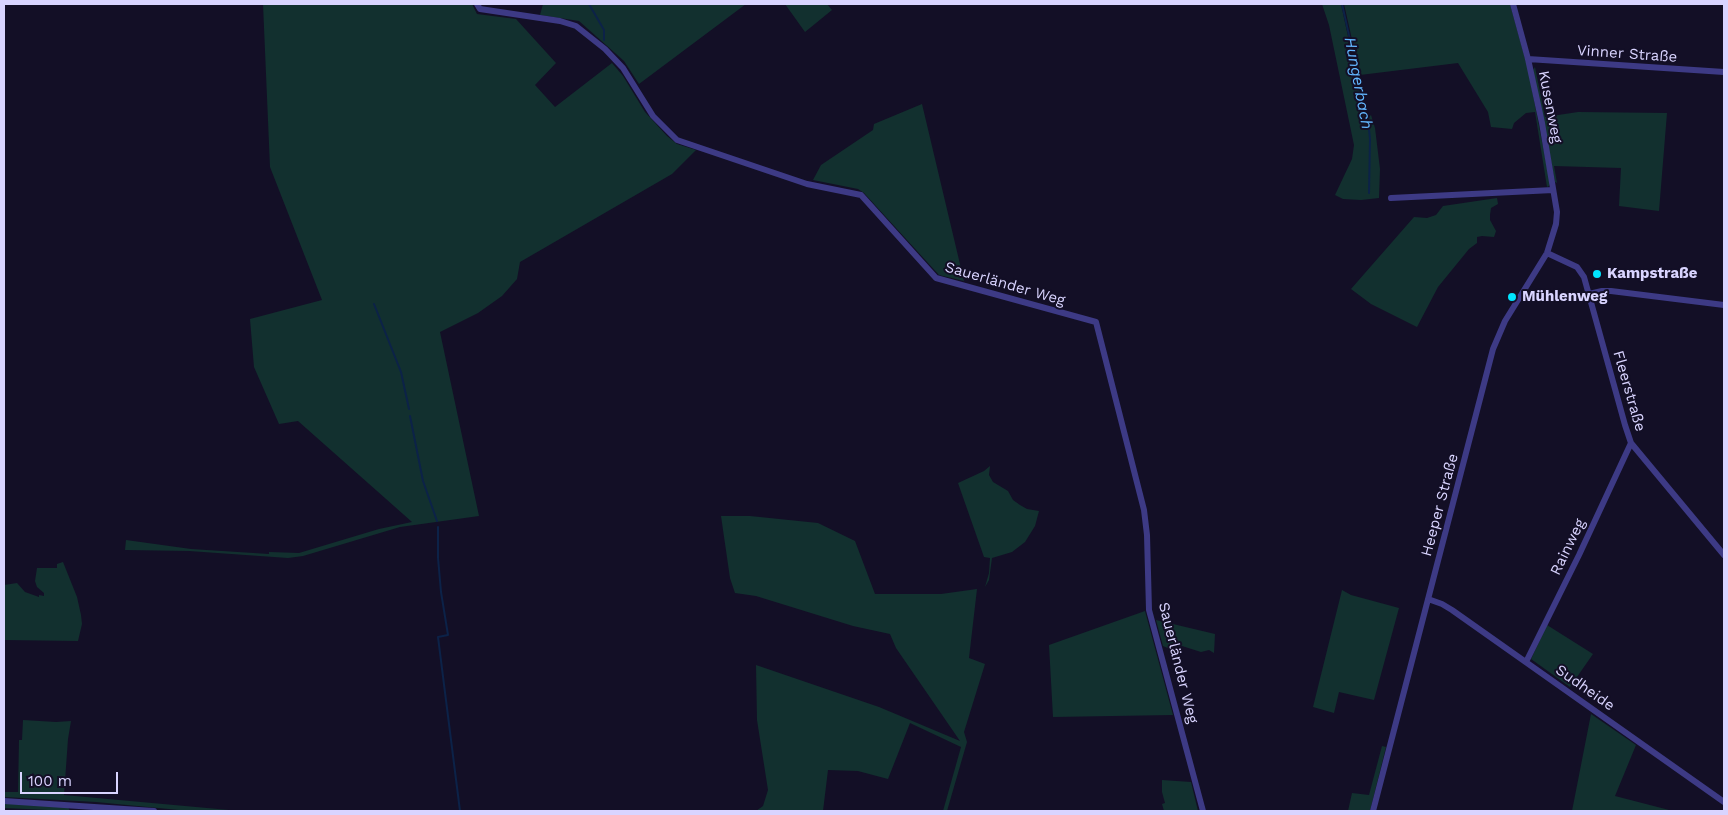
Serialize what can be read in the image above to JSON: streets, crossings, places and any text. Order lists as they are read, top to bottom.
{
  "streets": {
    "street": [
      "Vinner Straße",
      "Kusenweg",
      "Sauerländer Weg",
      "Fleerstraße",
      "Heeper Straße",
      "Rainweg",
      "Sudheide"
    ]
  },
  "crossings": [
    ["Vinner Straße", "Kusenweg"],
    ["Kusenweg", "Heeper Straße"],
    ["Fleerstraße", "Heeper Straße"],
    ["Fleerstraße", "Rainweg"],
    ["Heeper Straße", "Sudheide"],
    ["Rainweg", "Sudheide"]
  ],
  "water": ["Hungerbach"],
  "places": ["Kampstraße", "Mühlenweg"],
  "scale_bar": "100 m"
}
